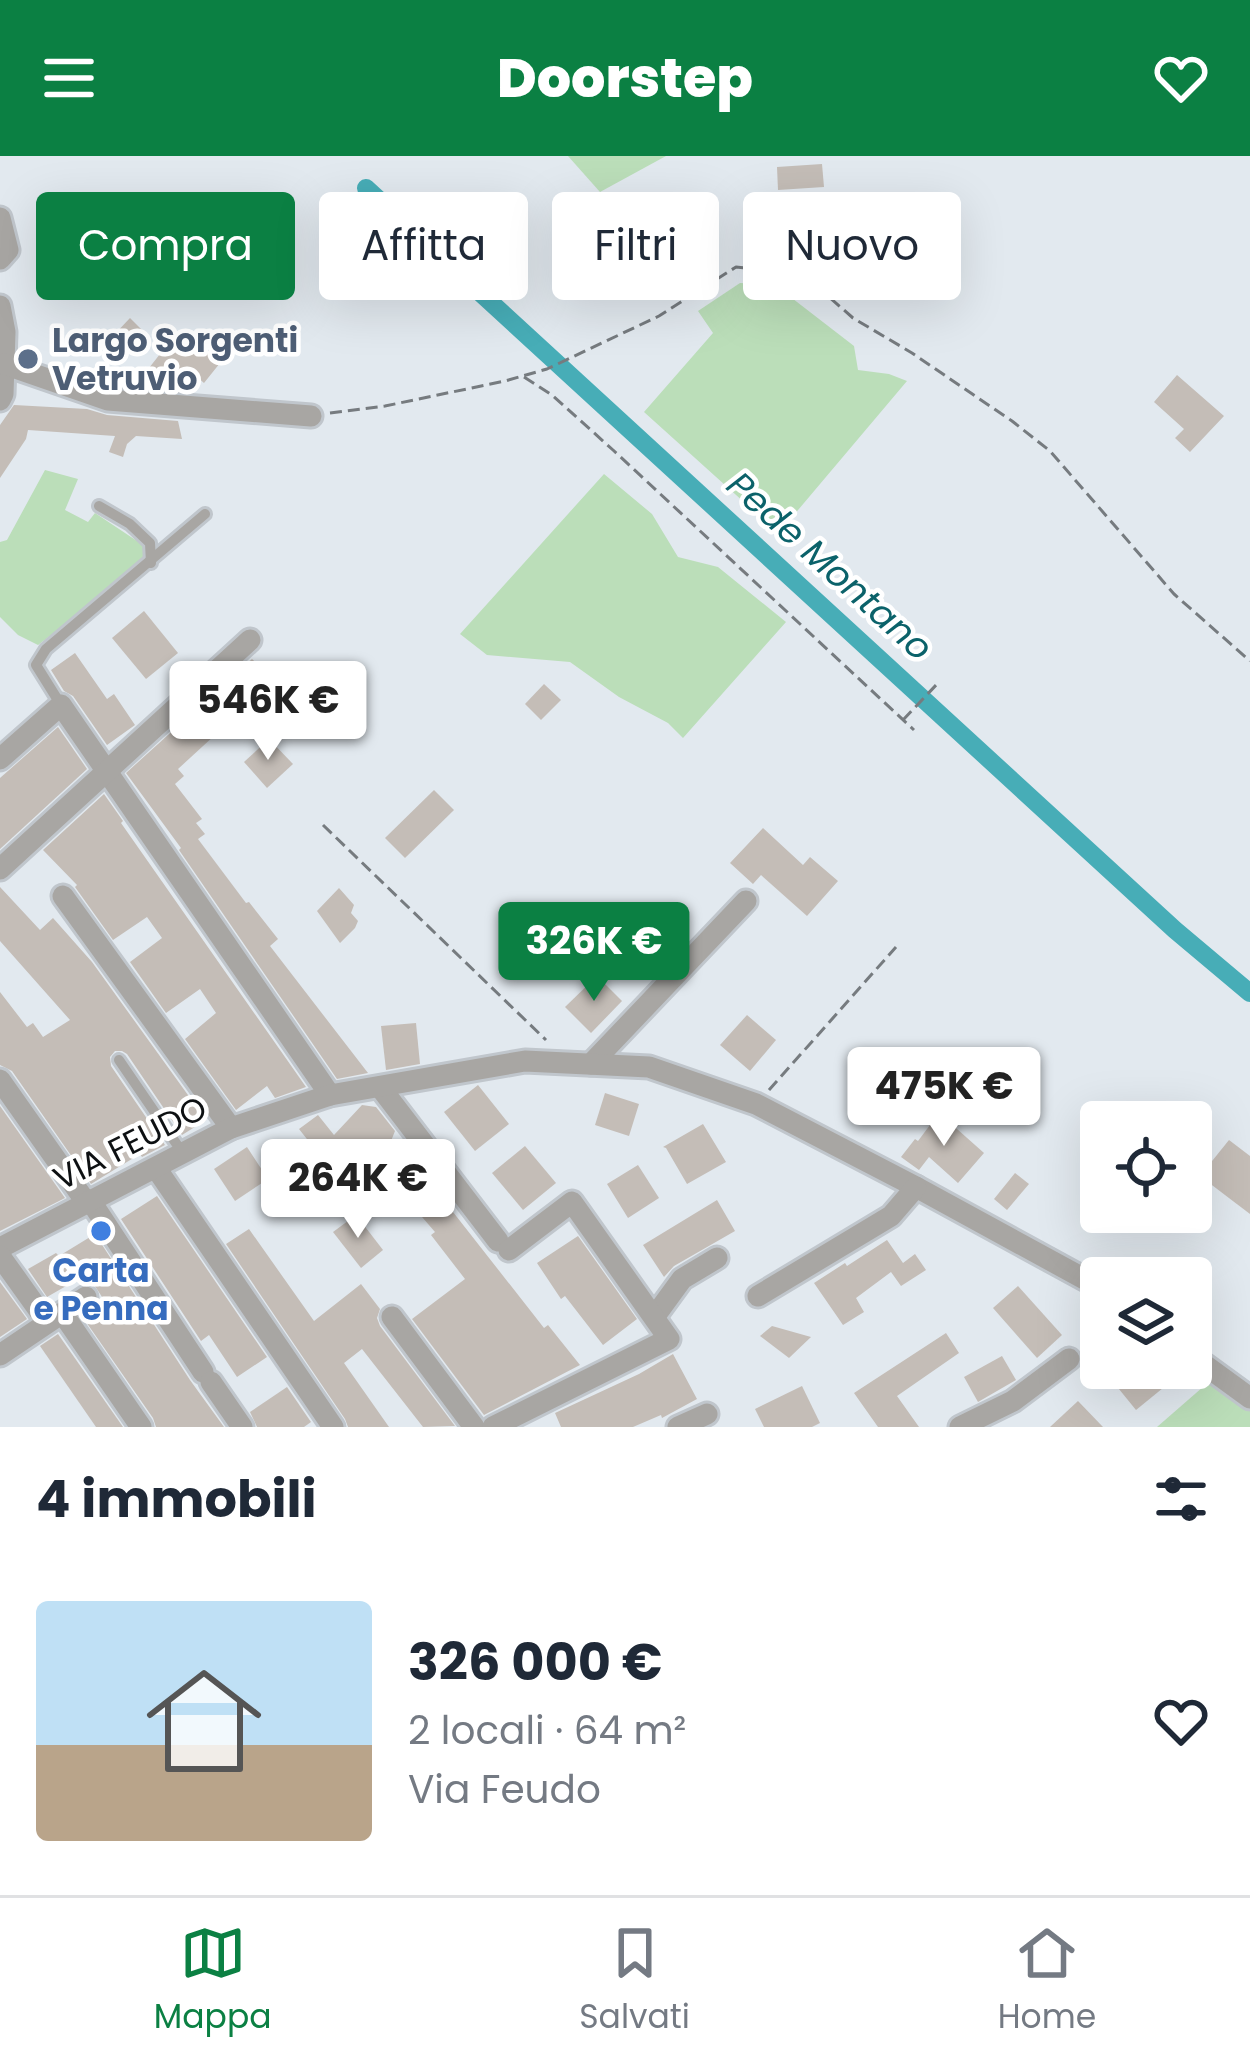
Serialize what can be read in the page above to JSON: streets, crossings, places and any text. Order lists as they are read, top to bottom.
{
  "streets": {
    "street": ["VIA FEUDO"]
  },
  "water": ["Pede Montano"],
  "places": ["Largo Sorgenti Vetruvio", "Carta e Penna"],
  "page": {
    "header": "Doorstep",
    "chip": [
      "Compra",
      "Affitta",
      "Filtri",
      "Nuovo"
    ],
    "price": [
      "546K €",
      "326K €",
      "475K €",
      "264K €"
    ],
    "heading": "4 immobili",
    "list": [
      {
        "name": "326 000 €",
        "note": "2 locali · 64 m² · Via Feudo"
      }
    ],
    "tabs": ["Mappa", "Salvati", "Home"]
  }
}
